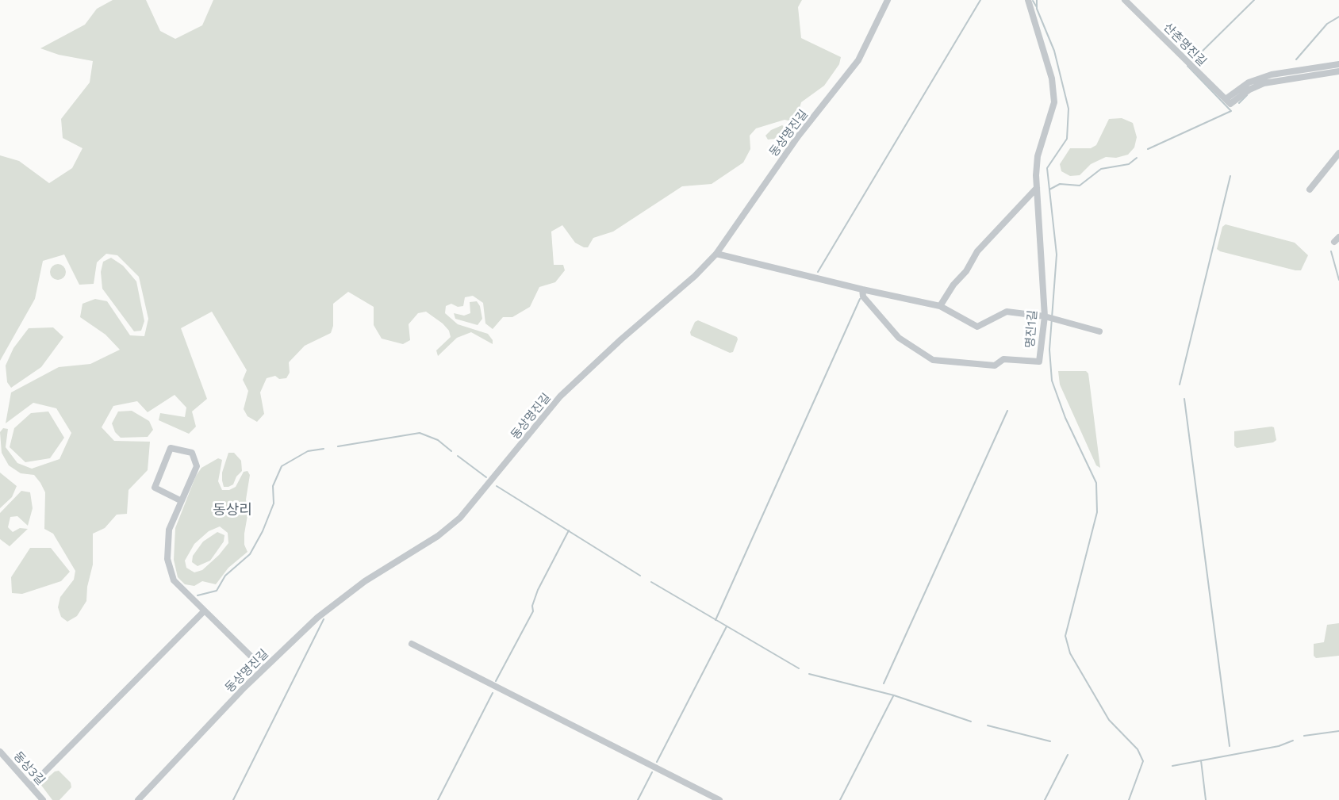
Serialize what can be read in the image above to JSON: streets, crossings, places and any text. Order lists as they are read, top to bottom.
{
  "streets": {
    "street": [
      "산촌명진길",
      "동상명진길",
      "명진1길",
      "동상3길"
    ]
  },
  "districts": ["동상리"]
}
